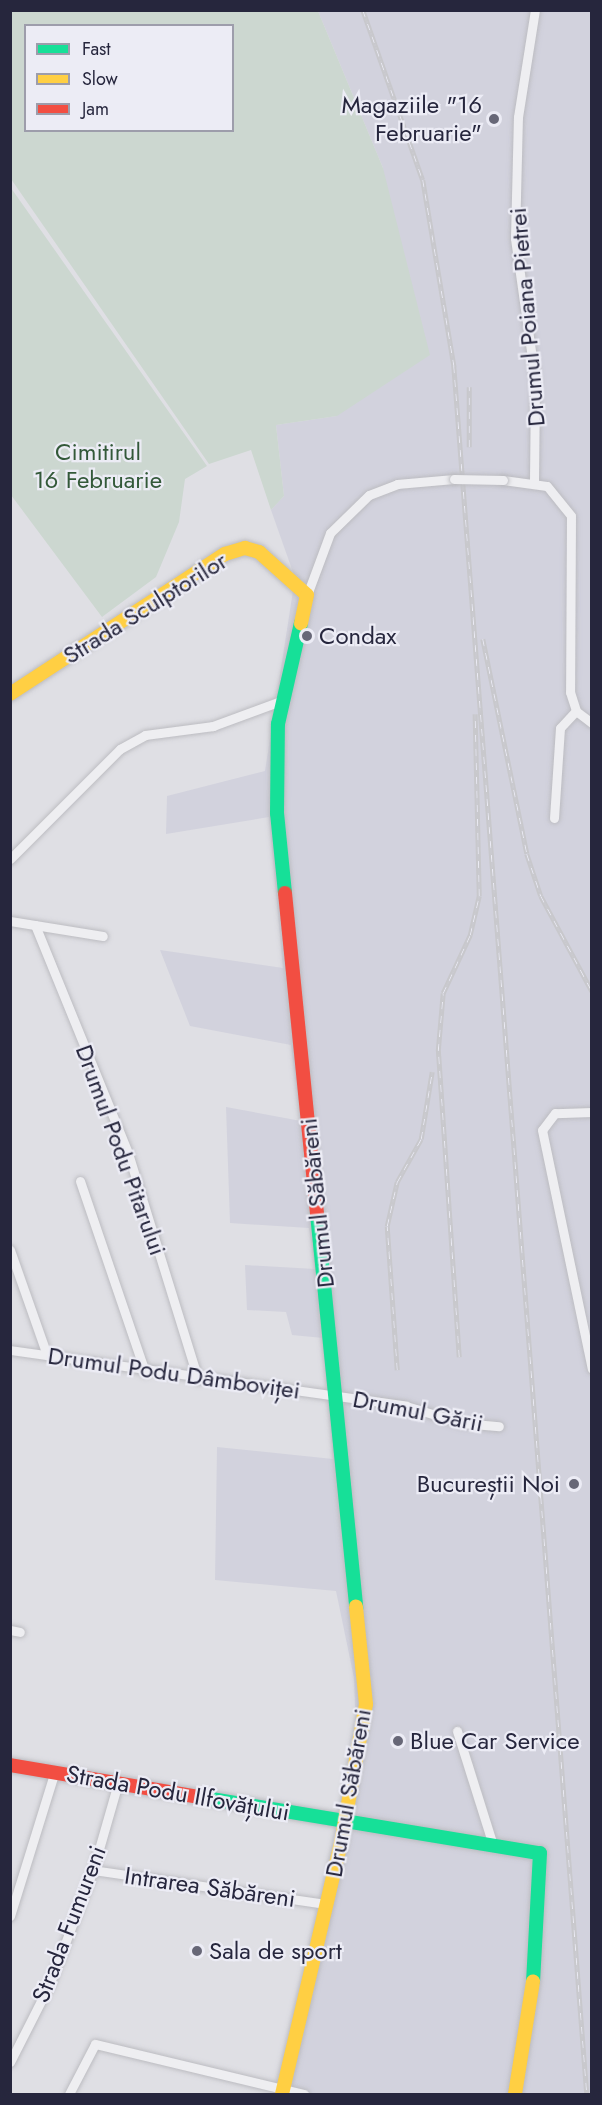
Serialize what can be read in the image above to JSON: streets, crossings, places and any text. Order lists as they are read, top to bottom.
{
  "streets": {
    "main road": ["Strada Sculptorilor", "Drumul Săbăreni", "Strada Podu Ilfovățului"],
    "street": [
      "Drumul Poiana Pietrei",
      "Drumul Podu Pitarului",
      "Drumul Podu Dâmboviței",
      "Drumul Gării",
      "Intrarea Săbăreni",
      "Strada Fumureni"
    ]
  },
  "crossings": [
    ["Drumul Poiana Pietrei", "Drumul Săbăreni"],
    ["Strada Sculptorilor", "Drumul Săbăreni"],
    ["Drumul Podu Pitarului", "Drumul Podu Dâmboviței"],
    ["Drumul Săbăreni", "Drumul Podu Dâmboviței"],
    ["Drumul Săbăreni", "Drumul Gării"],
    ["Drumul Săbăreni", "Strada Podu Ilfovățului"],
    ["Drumul Săbăreni", "Intrarea Săbăreni"],
    ["Drumul Podu Dâmboviței", "Drumul Gării"],
    ["Strada Podu Ilfovățului", "Strada Fumureni"],
    ["Intrarea Săbăreni", "Strada Fumureni"]
  ],
  "parks": ["Cimitirul 16 Februarie"],
  "places": [
    "Magaziile \"16 Februarie\"",
    "Condax",
    "Bucureștii Noi",
    "Blue Car Service",
    "Sala de sport"
  ],
  "legend": ["Fast", "Slow", "Jam"]
}
